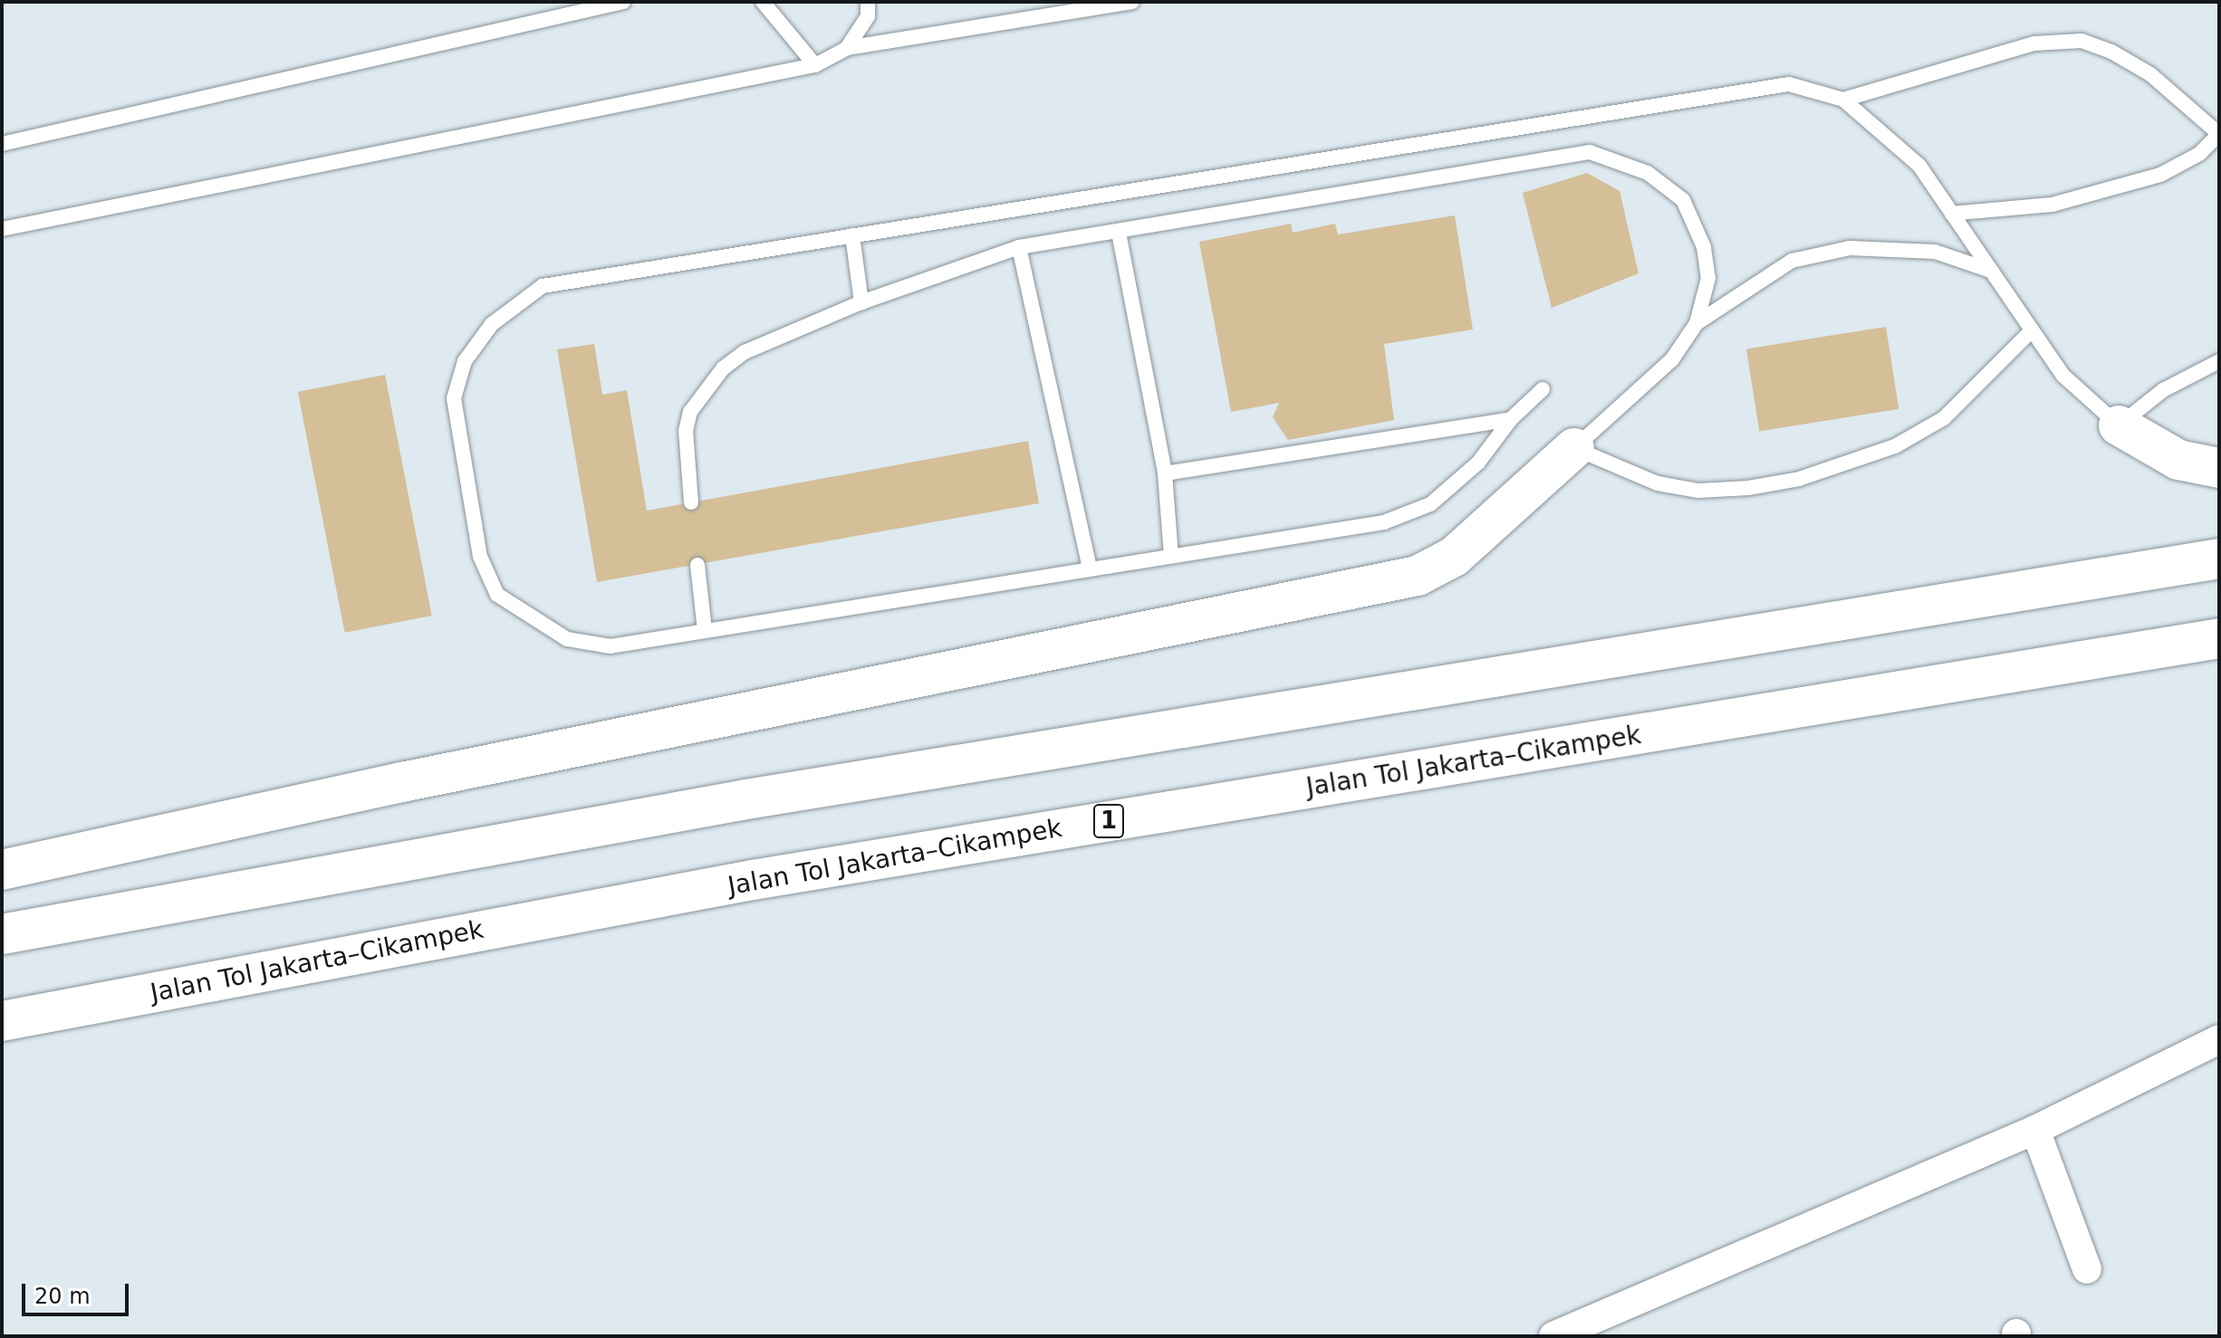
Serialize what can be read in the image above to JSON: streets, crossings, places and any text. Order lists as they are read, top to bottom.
{
  "streets": {
    "highway": ["Jalan Tol Jakarta–Cikampek", "1"]
  },
  "scale_bar": "20 m"
}
